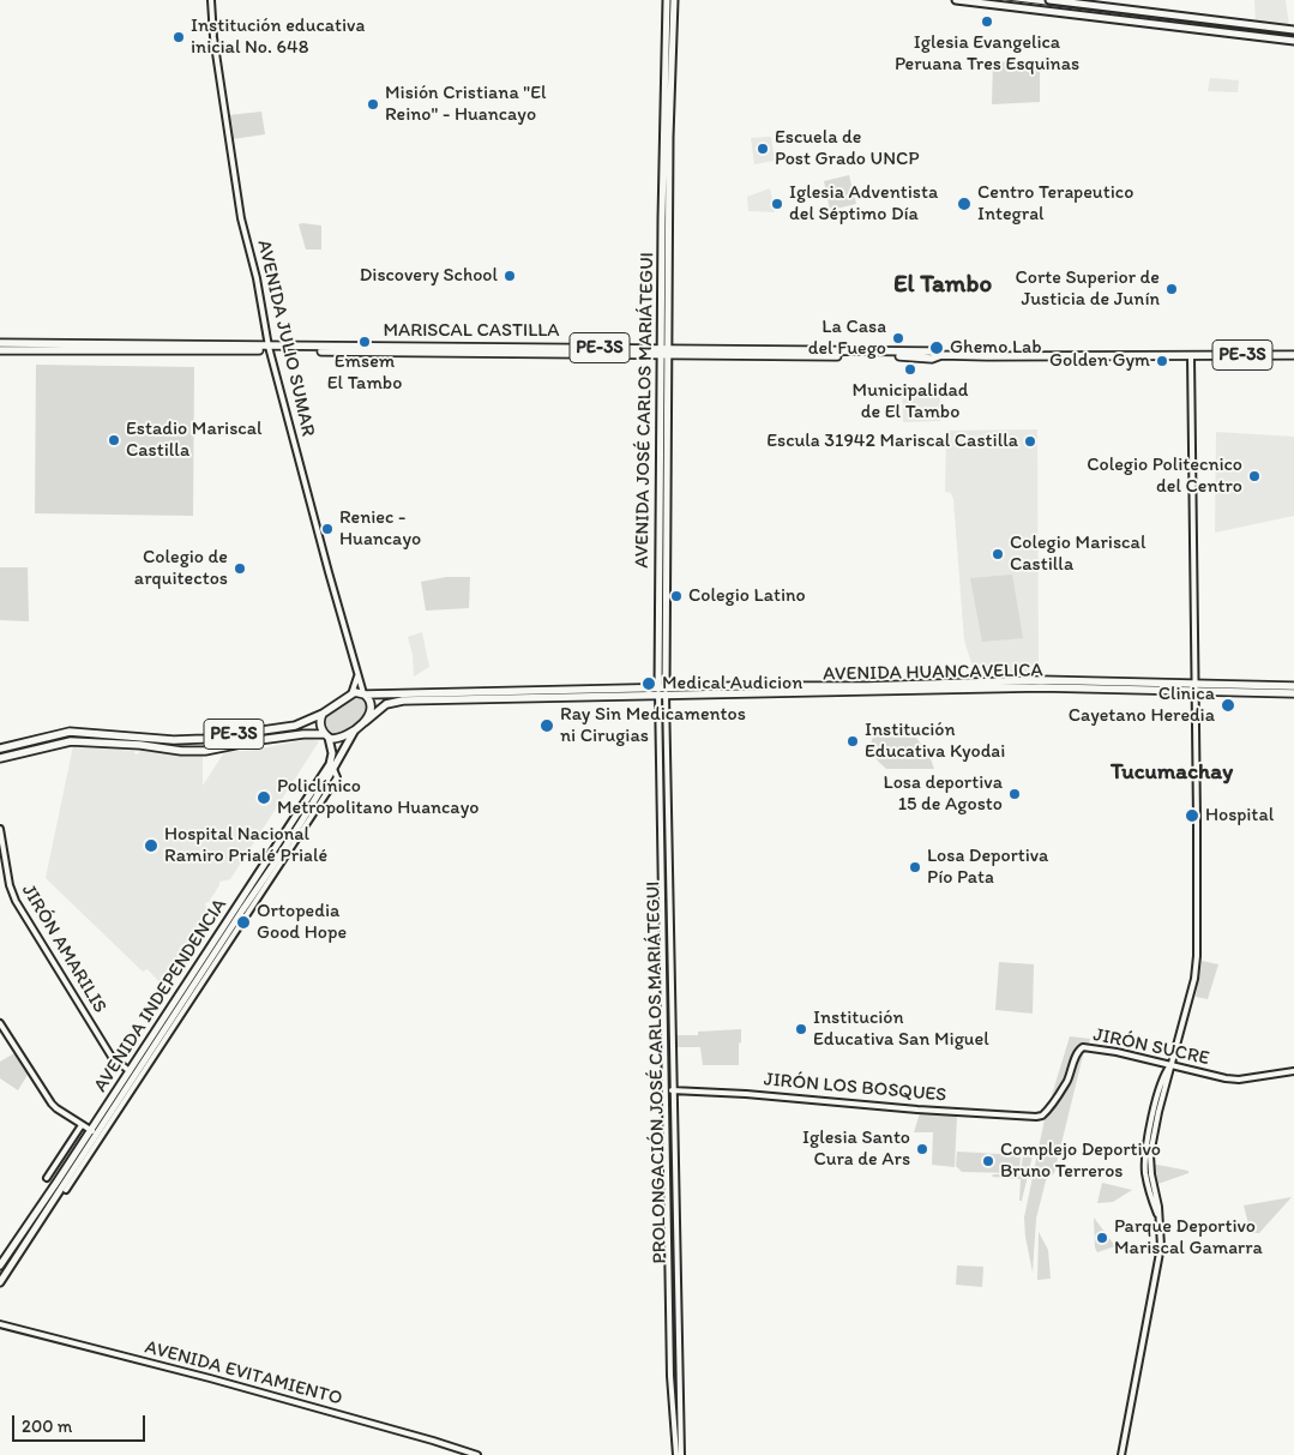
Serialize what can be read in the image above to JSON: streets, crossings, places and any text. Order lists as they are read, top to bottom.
{
  "streets": {
    "highway": ["MARISCAL CASTILLA", "PE-3S", "AVENIDA HUANCAVELICA"],
    "main road": ["AVENIDA JOSÉ CARLOS MARIÁTEGUI", "AVENIDA INDEPENDENCIA"],
    "street": [
      "AVENIDA JULIO SUMAR",
      "JIRÓN AMARILIS",
      "JIRÓN SUCRE",
      "PROLONGACIÓN JOSÉ CARLOS MARIÁTEGUI",
      "JIRÓN LOS BOSQUES",
      "AVENIDA EVITAMIENTO"
    ]
  },
  "crossings": [
    ["MARISCAL CASTILLA", "AVENIDA JULIO SUMAR"],
    ["MARISCAL CASTILLA", "PE-3S"],
    ["MARISCAL CASTILLA", "AVENIDA JOSÉ CARLOS MARIÁTEGUI"],
    ["AVENIDA JULIO SUMAR", "PE-3S"],
    ["AVENIDA JULIO SUMAR", "AVENIDA HUANCAVELICA"],
    ["AVENIDA JULIO SUMAR", "AVENIDA INDEPENDENCIA"],
    ["PE-3S", "AVENIDA HUANCAVELICA"],
    ["PE-3S", "AVENIDA INDEPENDENCIA"],
    ["AVENIDA JOSÉ CARLOS MARIÁTEGUI", "AVENIDA HUANCAVELICA"],
    ["AVENIDA JOSÉ CARLOS MARIÁTEGUI", "PROLONGACIÓN JOSÉ CARLOS MARIÁTEGUI"],
    ["AVENIDA HUANCAVELICA", "AVENIDA INDEPENDENCIA"],
    ["AVENIDA HUANCAVELICA", "PROLONGACIÓN JOSÉ CARLOS MARIÁTEGUI"],
    ["JIRÓN AMARILIS", "AVENIDA INDEPENDENCIA"],
    ["JIRÓN SUCRE", "JIRÓN LOS BOSQUES"],
    ["PROLONGACIÓN JOSÉ CARLOS MARIÁTEGUI", "JIRÓN LOS BOSQUES"]
  ],
  "districts": ["El Tambo", "Tucumachay"],
  "places": [
    "Iglesia Evangelica Peruana Tres Esquinas",
    "Institución educativa inicial No. 648",
    "Misión Cristiana \"El Reino\" - Huancayo",
    "Escuela de Post Grado UNCP",
    "Iglesia Adventista del Séptimo Día",
    "Centro Terapeutico Integral",
    "Discovery School",
    "Corte Superior de Justicia de Junín",
    "La Casa del Fuego",
    "Emsem El Tambo",
    "Ghemo Lab",
    "Golden Gym",
    "Municipalidad de El Tambo",
    "Estadio Mariscal Castilla",
    "Escula 31942 Mariscal Castilla",
    "Colegio Politecnico del Centro",
    "Reniec - Huancayo",
    "Colegio Mariscal Castilla",
    "Colegio de arquitectos",
    "Colegio Latino",
    "Medical Audicion",
    "Clinica Cayetano Heredia",
    "Ray Sin Medicamentos ni Cirugias",
    "Institución Educativa Kyodai",
    "Losa deportiva 15 de Agosto",
    "Policlínico Metropolitano Huancayo",
    "Hospital",
    "Hospital Nacional Ramiro Prialé Prialé",
    "Losa Deportiva Pío Pata",
    "Ortopedia Good Hope",
    "Institución Educativa San Miguel",
    "Iglesia Santo Cura de Ars",
    "Complejo Deportivo Bruno Terreros",
    "Parque Deportivo Mariscal Gamarra"
  ],
  "scale_bar": "200 m"
}
